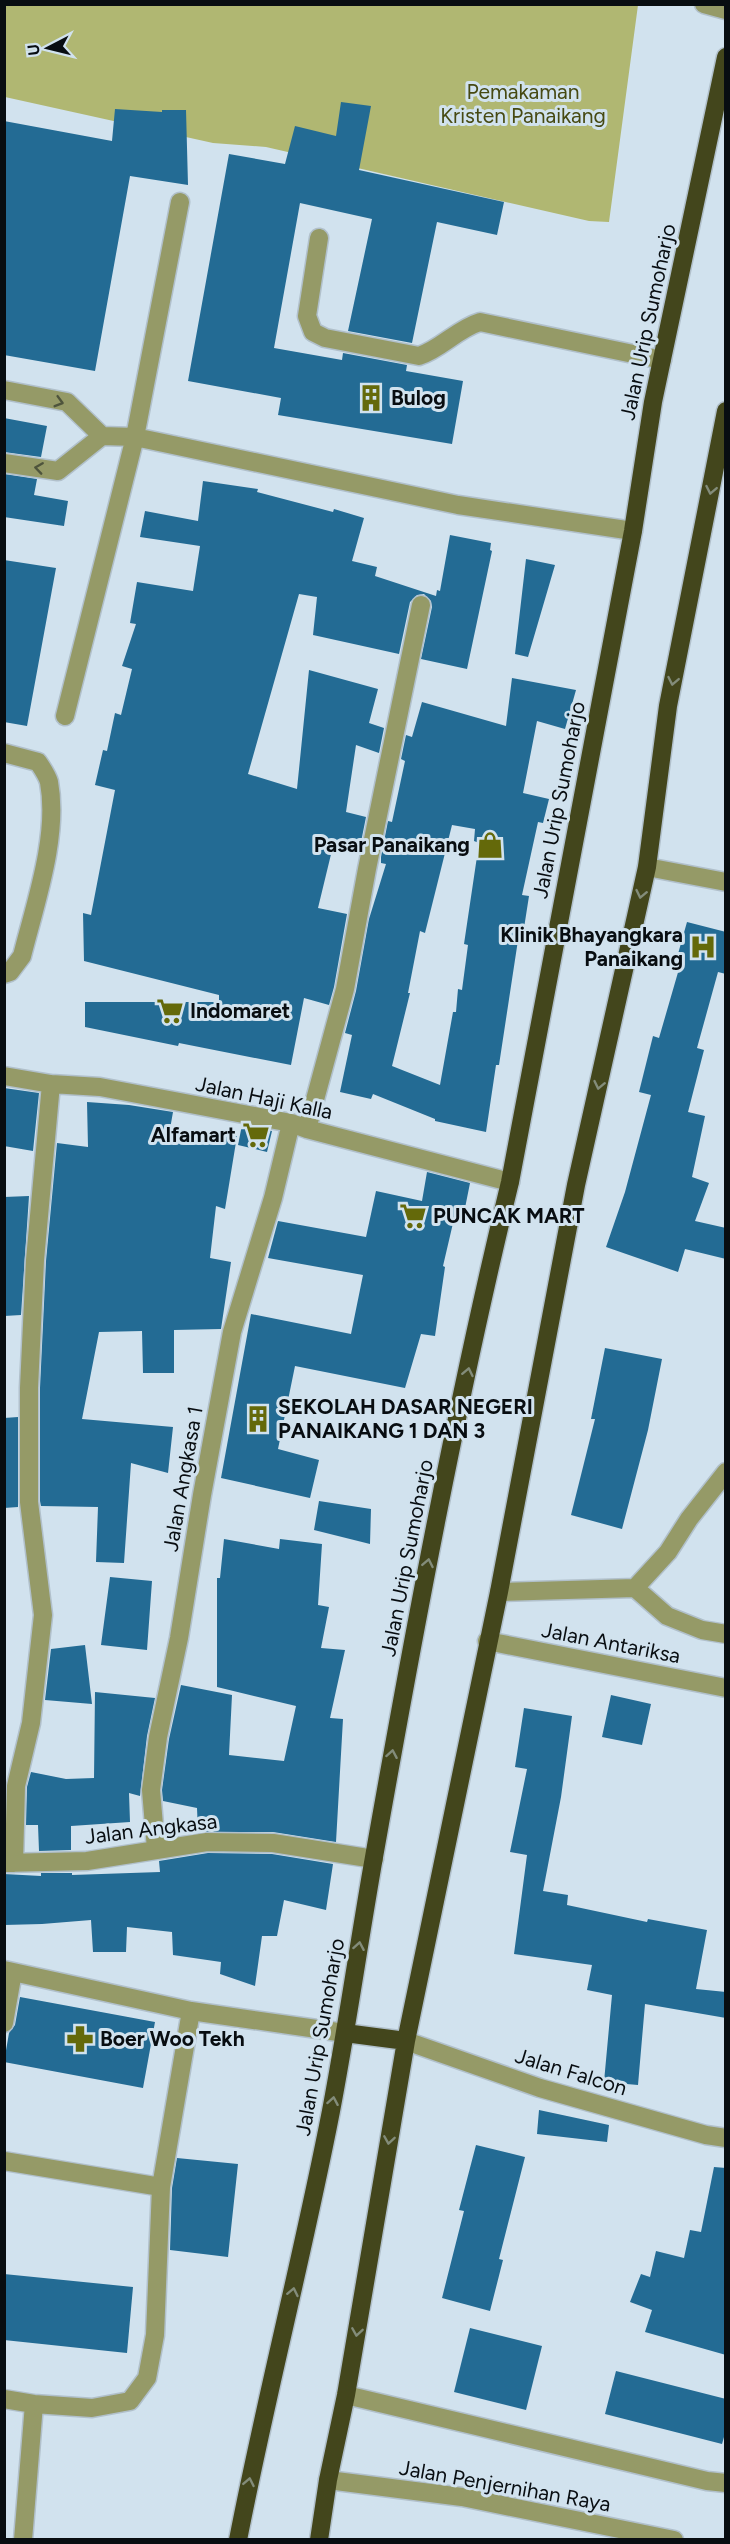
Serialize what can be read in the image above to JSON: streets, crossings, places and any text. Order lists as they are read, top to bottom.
{
  "streets": {
    "highway": ["Jalan Urip Sumoharjo"],
    "street": [
      "Jalan Haji Kalla",
      "Jalan Angkasa 1",
      "Jalan Antariksa",
      "Jalan Angkasa",
      "Jalan Falcon",
      "Jalan Penjernihan Raya"
    ]
  },
  "crossings": [
    ["Jalan Urip Sumoharjo", "Jalan Haji Kalla"],
    ["Jalan Urip Sumoharjo", "Jalan Angkasa"],
    ["Jalan Haji Kalla", "Jalan Angkasa 1"],
    ["Jalan Angkasa 1", "Jalan Angkasa"]
  ],
  "parks": ["Pemakaman Kristen Panaikang"],
  "places": {
    "building": ["Bulog", "SEKOLAH DASAR NEGERI PANAIKANG 1 DAN 3"],
    "shop": ["Pasar Panaikang"],
    "hospital": ["Klinik Bhayangkara Panaikang"],
    "supermarket": ["Indomaret", "Alfamart", "PUNCAK MART"],
    "pharmacy": ["Boer Woo Tekh"]
  },
  "north": "left"
}
